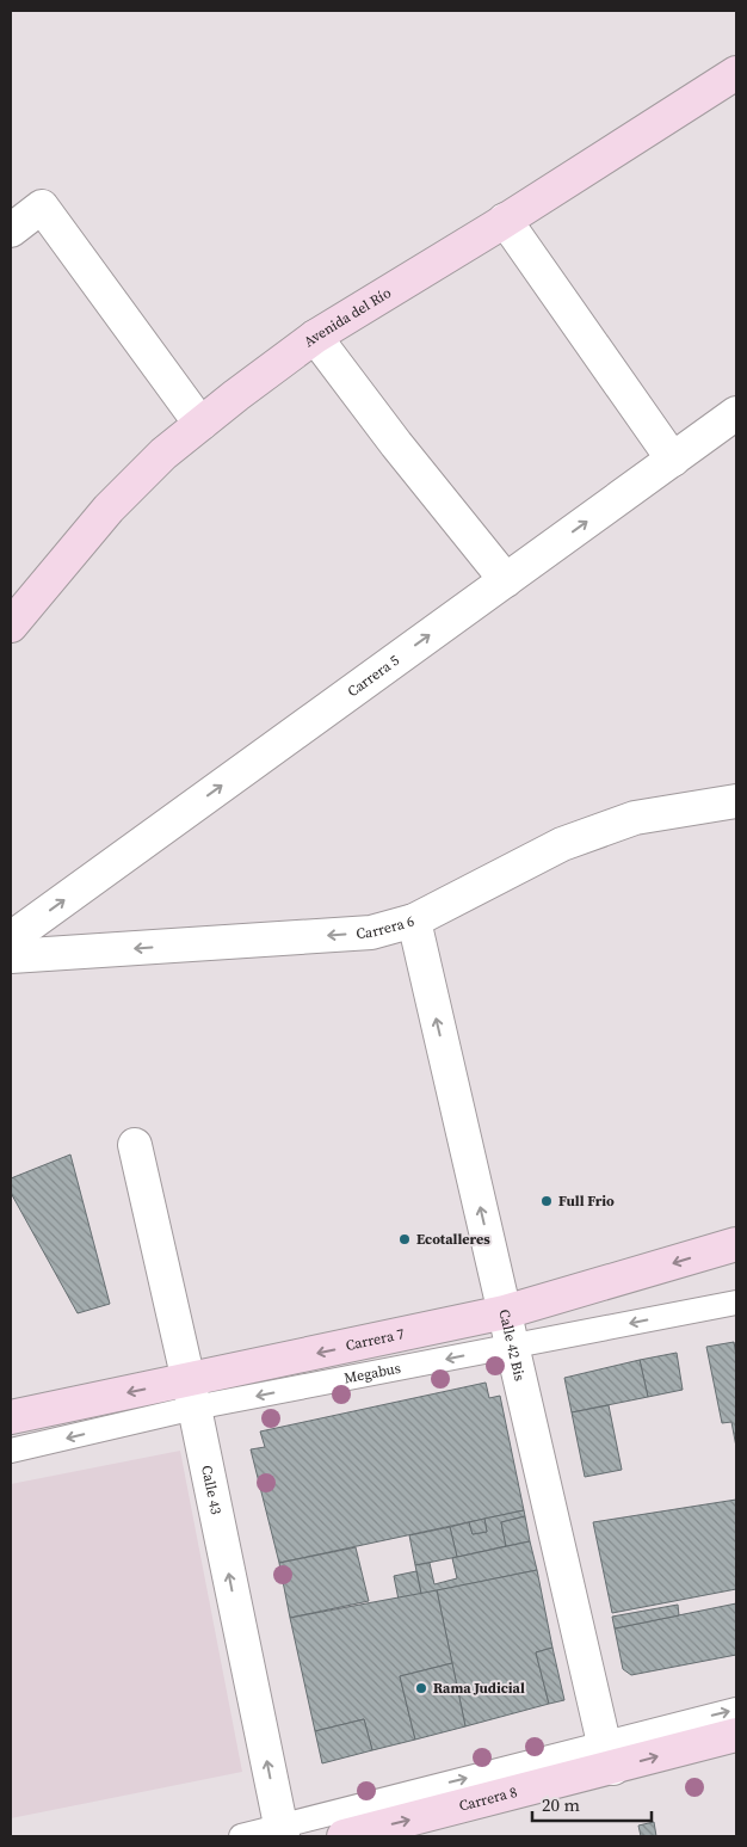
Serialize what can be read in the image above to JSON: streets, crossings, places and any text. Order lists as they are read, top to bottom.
{
  "streets": {
    "main road": ["Avenida del Río", "Carrera 7", "Carrera 8"],
    "street": [
      "Carrera 5",
      "Carrera 6",
      "Calle 42 Bis",
      "Calle 43"
    ],
    "lane": ["Megabus"]
  },
  "crossings": [
    ["Carrera 6", "Calle 42 Bis"],
    ["Carrera 7", "Calle 42 Bis"],
    ["Carrera 7", "Megabus"],
    ["Carrera 7", "Calle 43"],
    ["Calle 42 Bis", "Megabus"],
    ["Calle 42 Bis", "Carrera 8"],
    ["Megabus", "Calle 43"]
  ],
  "one_way": [
    "Carrera 5",
    "Carrera 6",
    "Carrera 7",
    "Calle 42 Bis",
    "Megabus",
    "Calle 43",
    "Carrera 8"
  ],
  "places": ["Full Frio", "Ecotalleres", "Rama Judicial"],
  "scale_bar": "20 m"
}
